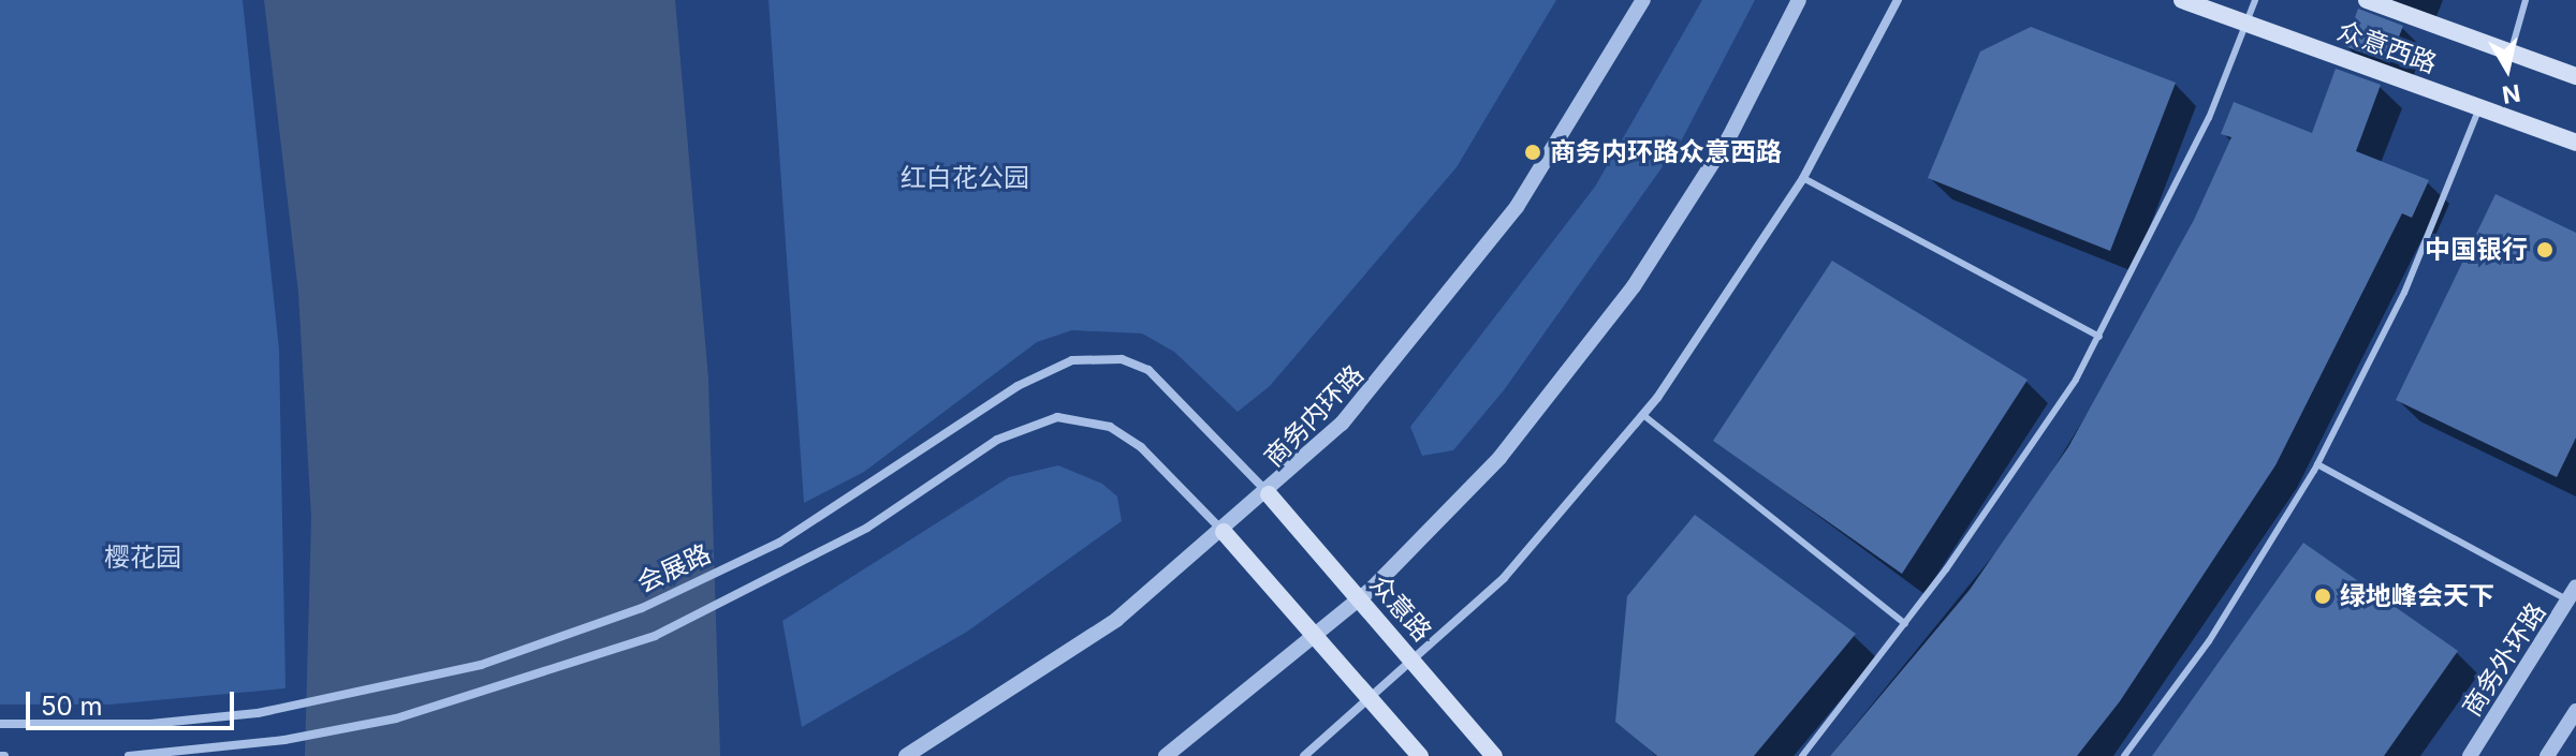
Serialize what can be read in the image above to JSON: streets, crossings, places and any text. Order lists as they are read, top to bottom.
{
  "streets": {
    "main road": ["众意西路", "众意路"],
    "street": ["商务内环路", "会展路", "商务外环路"]
  },
  "crossings": [
    ["商务内环路", "会展路"],
    ["商务内环路", "众意路"],
    ["会展路", "众意路"]
  ],
  "parks": ["红白花公园", "樱花园"],
  "places": ["商务内环路众意西路", "中国银行", "绿地峰会天下"],
  "scale_bar": "50 m",
  "north": "bottom"
}
